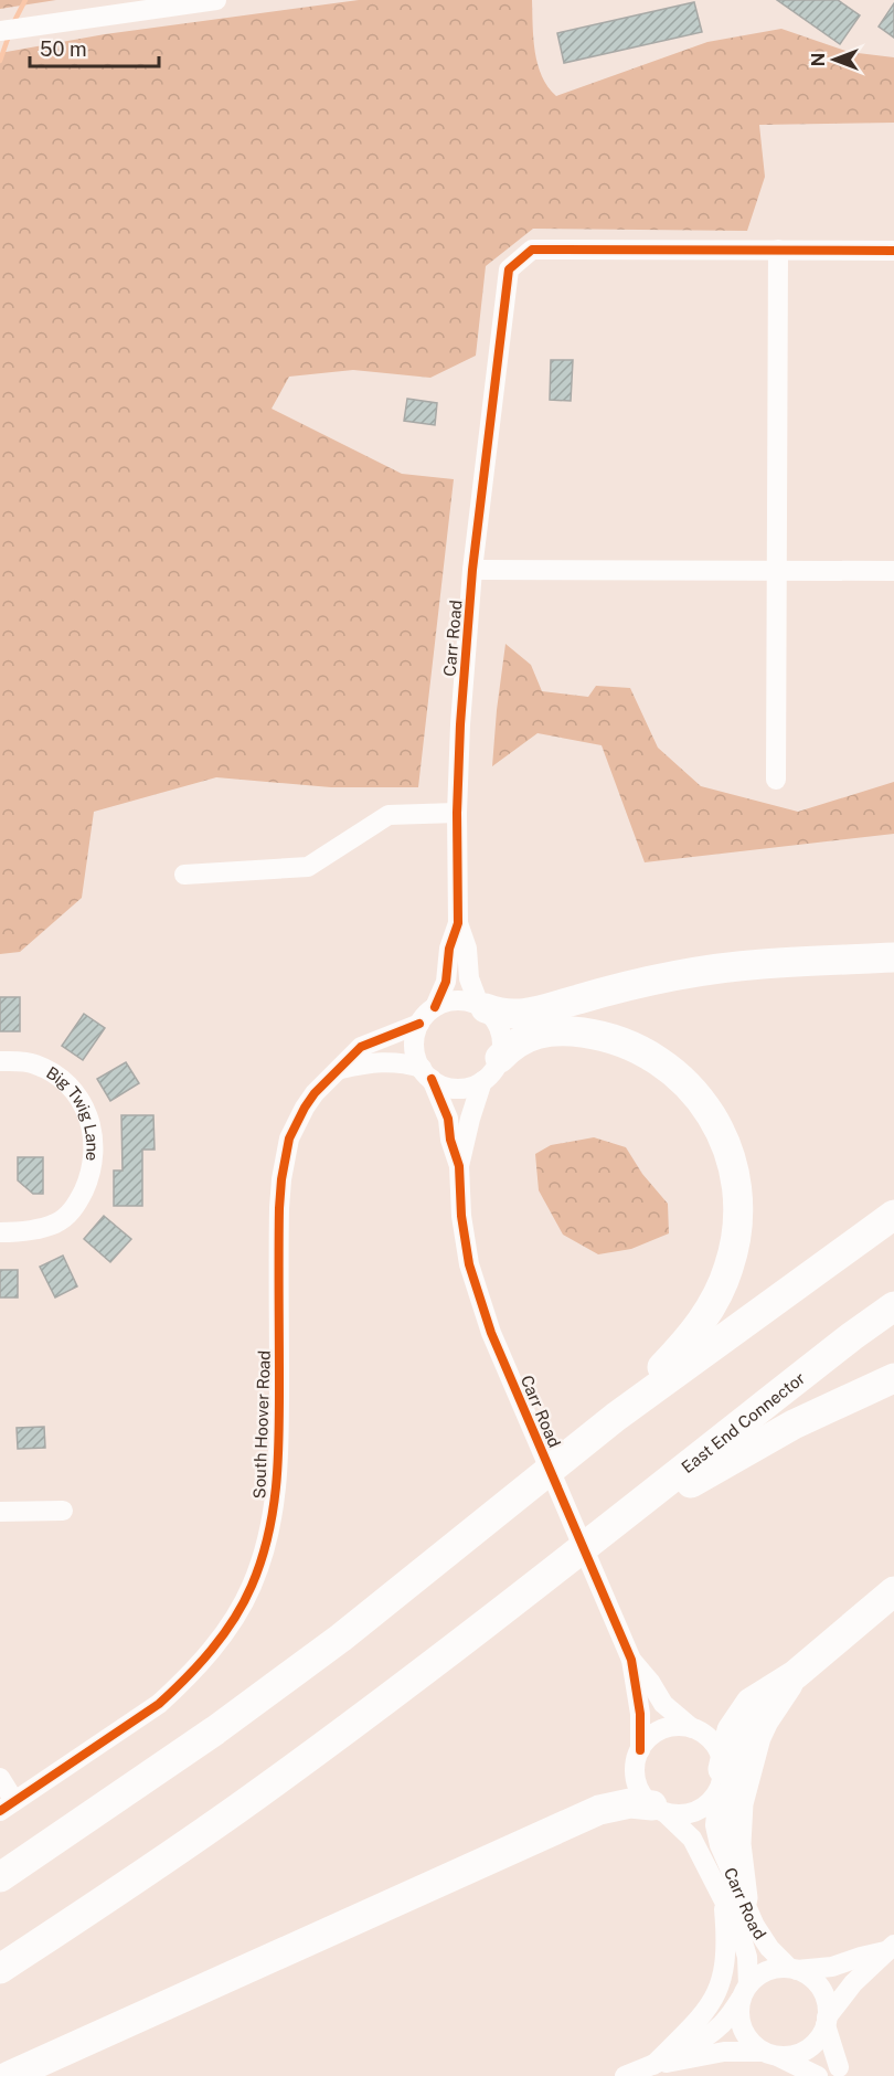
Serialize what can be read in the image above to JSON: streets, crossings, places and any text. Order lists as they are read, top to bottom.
{
  "streets": {
    "highway": ["East End Connector"],
    "street": ["Carr Road", "Big Twig Lane", "South Hoover Road"]
  },
  "crossings": [
    ["Carr Road", "South Hoover Road"]
  ],
  "scale_bar": "50 m",
  "north": "left"
}
